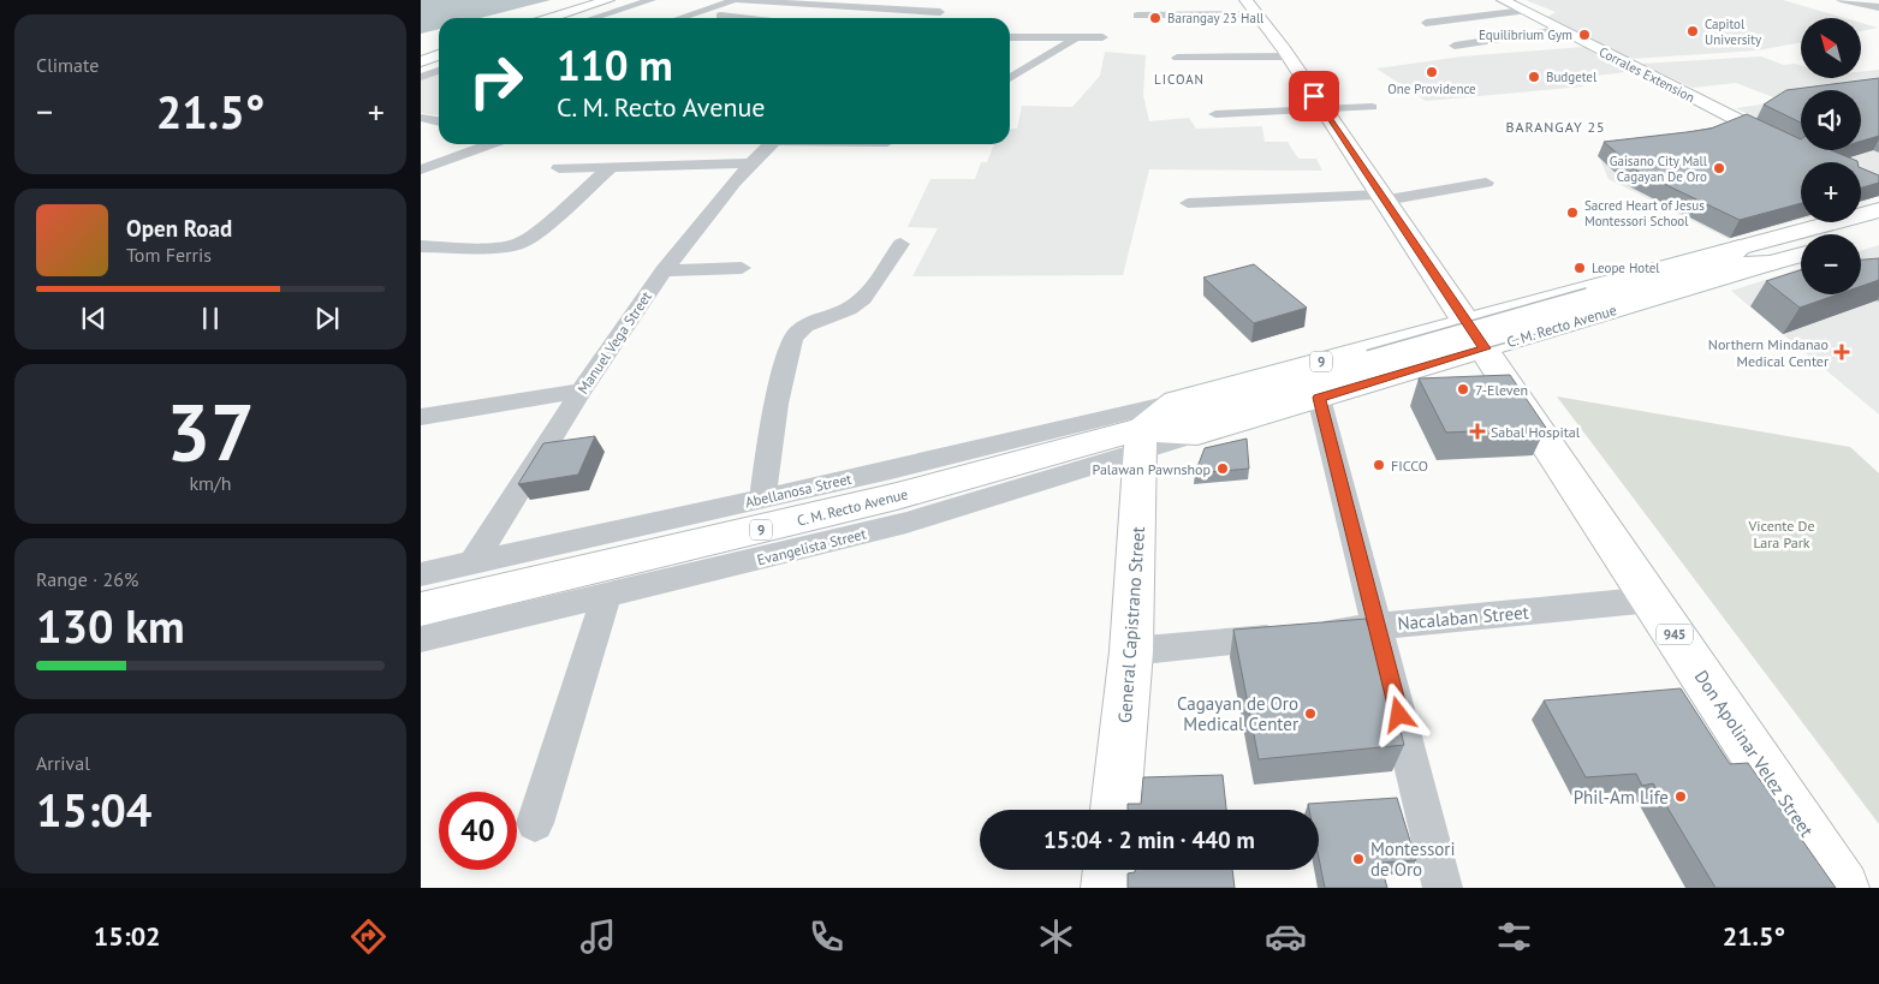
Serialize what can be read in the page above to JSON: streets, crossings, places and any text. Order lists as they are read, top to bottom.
{
  "streets": {
    "main road": [
      "Corrales Extension",
      "C. M. Recto Avenue",
      "9",
      "General Capistrano Street",
      "945",
      "Don Apolinar Velez Street"
    ],
    "street": [
      "Manuel Vega Street",
      "Abellanosa Street",
      "Evangelista Street",
      "Nacalaban Street"
    ]
  },
  "crossings": [
    ["C. M. Recto Avenue", "Abellanosa Street"],
    ["C. M. Recto Avenue", "Evangelista Street"],
    ["C. M. Recto Avenue", "General Capistrano Street"],
    ["C. M. Recto Avenue", "Don Apolinar Velez Street"],
    ["Manuel Vega Street", "Abellanosa Street"],
    ["Evangelista Street", "General Capistrano Street"],
    ["Nacalaban Street", "General Capistrano Street"],
    ["Nacalaban Street", "Don Apolinar Velez Street"]
  ],
  "districts": ["LICOAN", "BARANGAY 25"],
  "parks": ["Vicente De Lara Park"],
  "places": {
    "other": [
      "Barangay 23 Hall",
      "Capitol University",
      "Equilibrium Gym",
      "One Providence",
      "Budgetel",
      "Gaisano City Mall Cagayan De Oro",
      "Sacred Heart of Jesus Montessori School",
      "Leope Hotel",
      "7-Eleven",
      "FICCO",
      "Palawan Pawnshop",
      "Cagayan de Oro Medical Center",
      "Phil-Am Life",
      "Montessori de Oro"
    ],
    "health": ["Northern Mindanao Medical Center", "Sabal Hospital"]
  },
  "north": "top left",
  "page": {
    "tile": [
      "Climate",
      ["37", "km/h"],
      ["Range · 26%", "130 km"],
      ["Arrival", "15:04"]
    ],
    "map_buttons": ["+", "−"],
    "turn": ["110 m", "C. M. Recto Avenue"],
    "heat": ["−", "21.5°", "+"],
    "song": ["Open Road", "Tom Ferris"],
    "limit": "40",
    "trip": "15:04 · 2 min · 440 m",
    "tabs": ["15:02", "21.5°"]
  }
}
